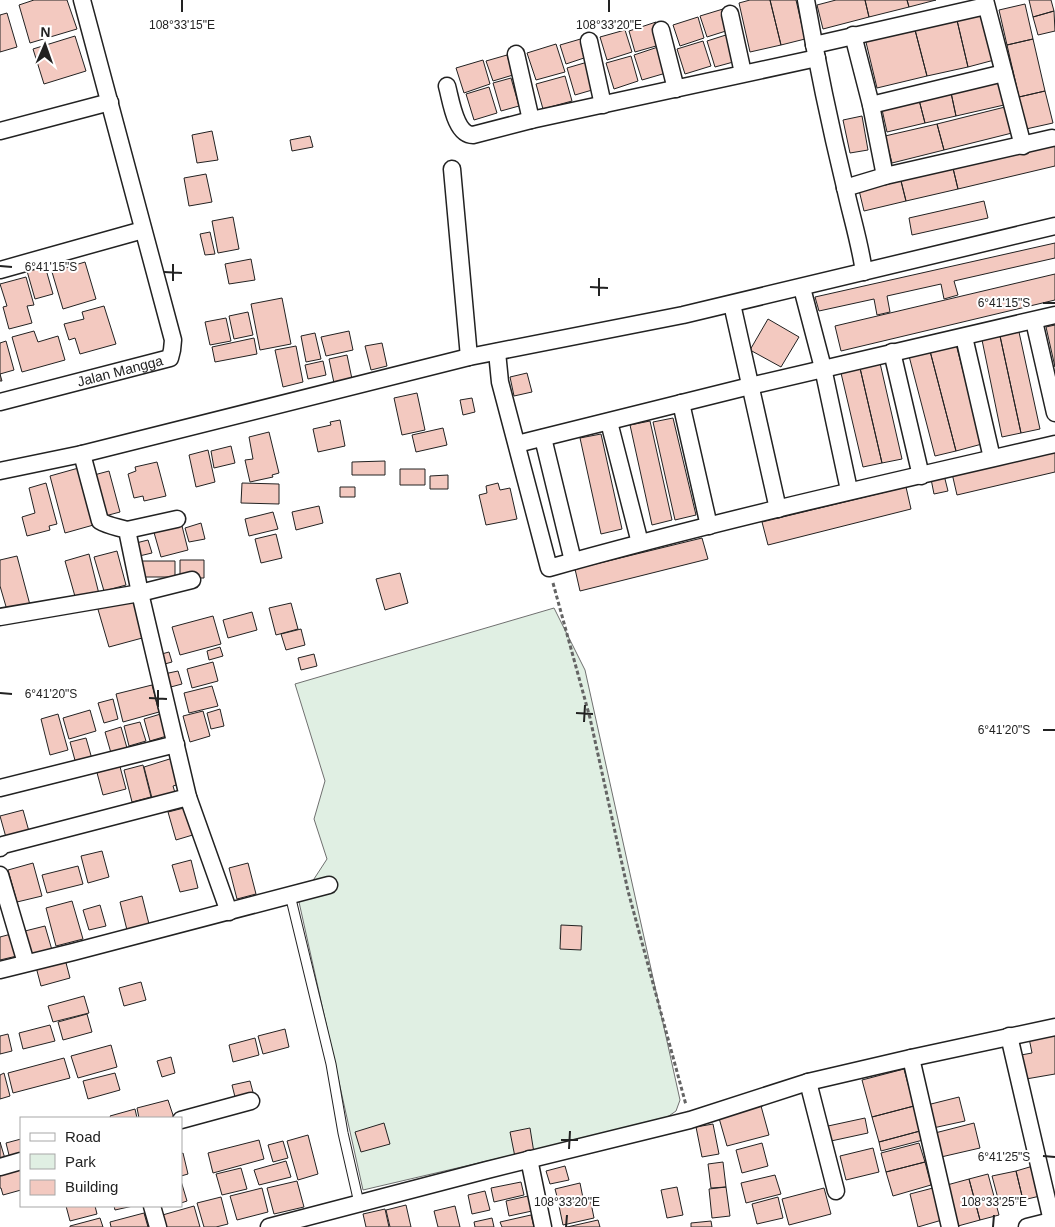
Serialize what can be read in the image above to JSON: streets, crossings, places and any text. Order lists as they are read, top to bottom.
{
  "streets": {
    "street": ["Jalan Mangga"]
  },
  "legend": ["Road", "Park", "Building"],
  "north": "top",
  "coordinates": [
    "108°33'15\"E",
    "108°33'20\"E",
    "6°41'15\"S",
    "6°41'20\"S",
    "6°41'25\"S",
    "108°33'25\"E"
  ]
}
